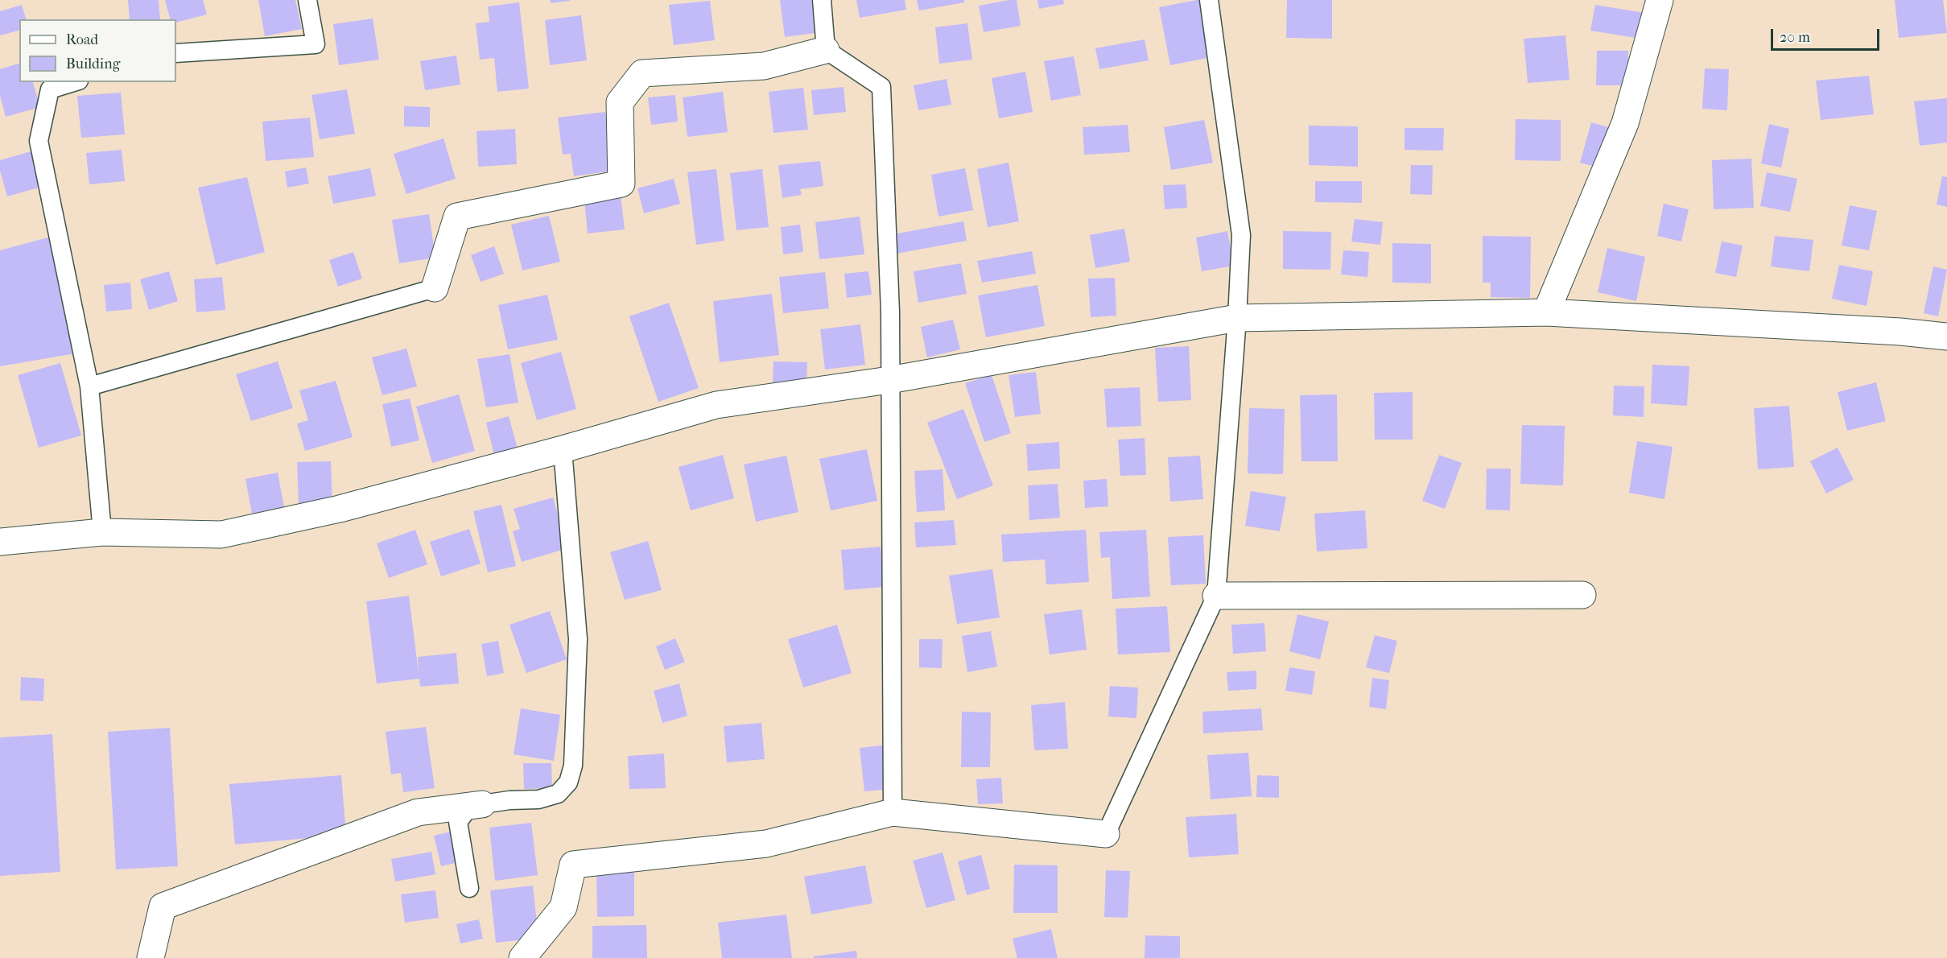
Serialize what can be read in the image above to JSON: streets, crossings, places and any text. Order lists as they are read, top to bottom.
{
  "legend": ["Road", "Building"],
  "scale_bar": "20 m"
}
